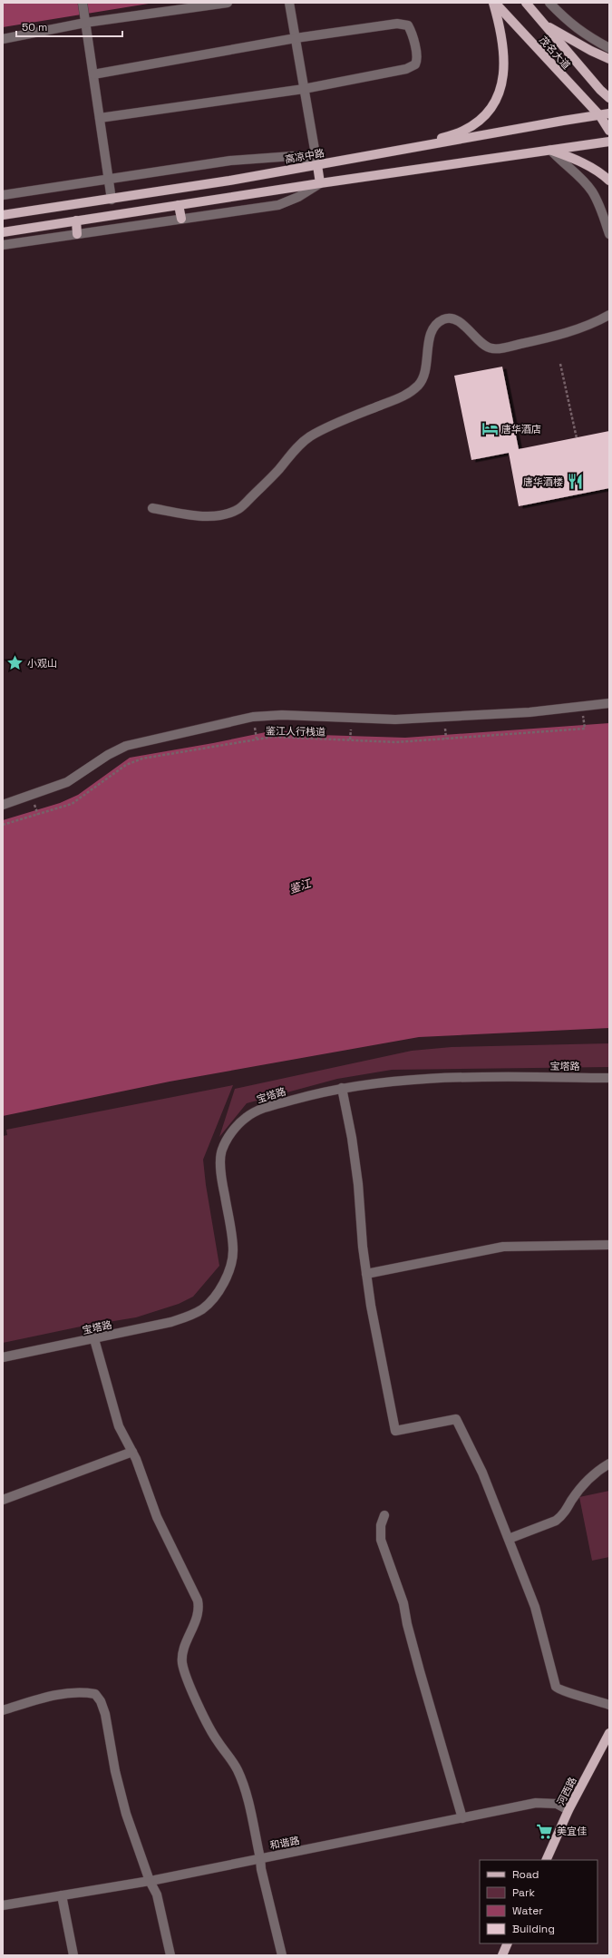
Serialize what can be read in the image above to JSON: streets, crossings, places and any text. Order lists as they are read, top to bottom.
{
  "streets": {
    "main road": ["茂名大道", "高凉中路", "河西路"],
    "street": ["宝塔路", "和谐路"],
    "path": ["鉴江人行栈道"]
  },
  "crossings": [
    ["茂名大道", "高凉中路"],
    ["河西路", "和谐路"]
  ],
  "water": ["鉴江"],
  "places": {
    "hotel": ["唐华酒店"],
    "restaurant": ["唐华酒楼"],
    "place": ["小观山"],
    "supermarket": ["美宜佳"]
  },
  "legend": [
    "Road",
    "Park",
    "Water",
    "Building"
  ],
  "scale_bar": "50 m"
}
